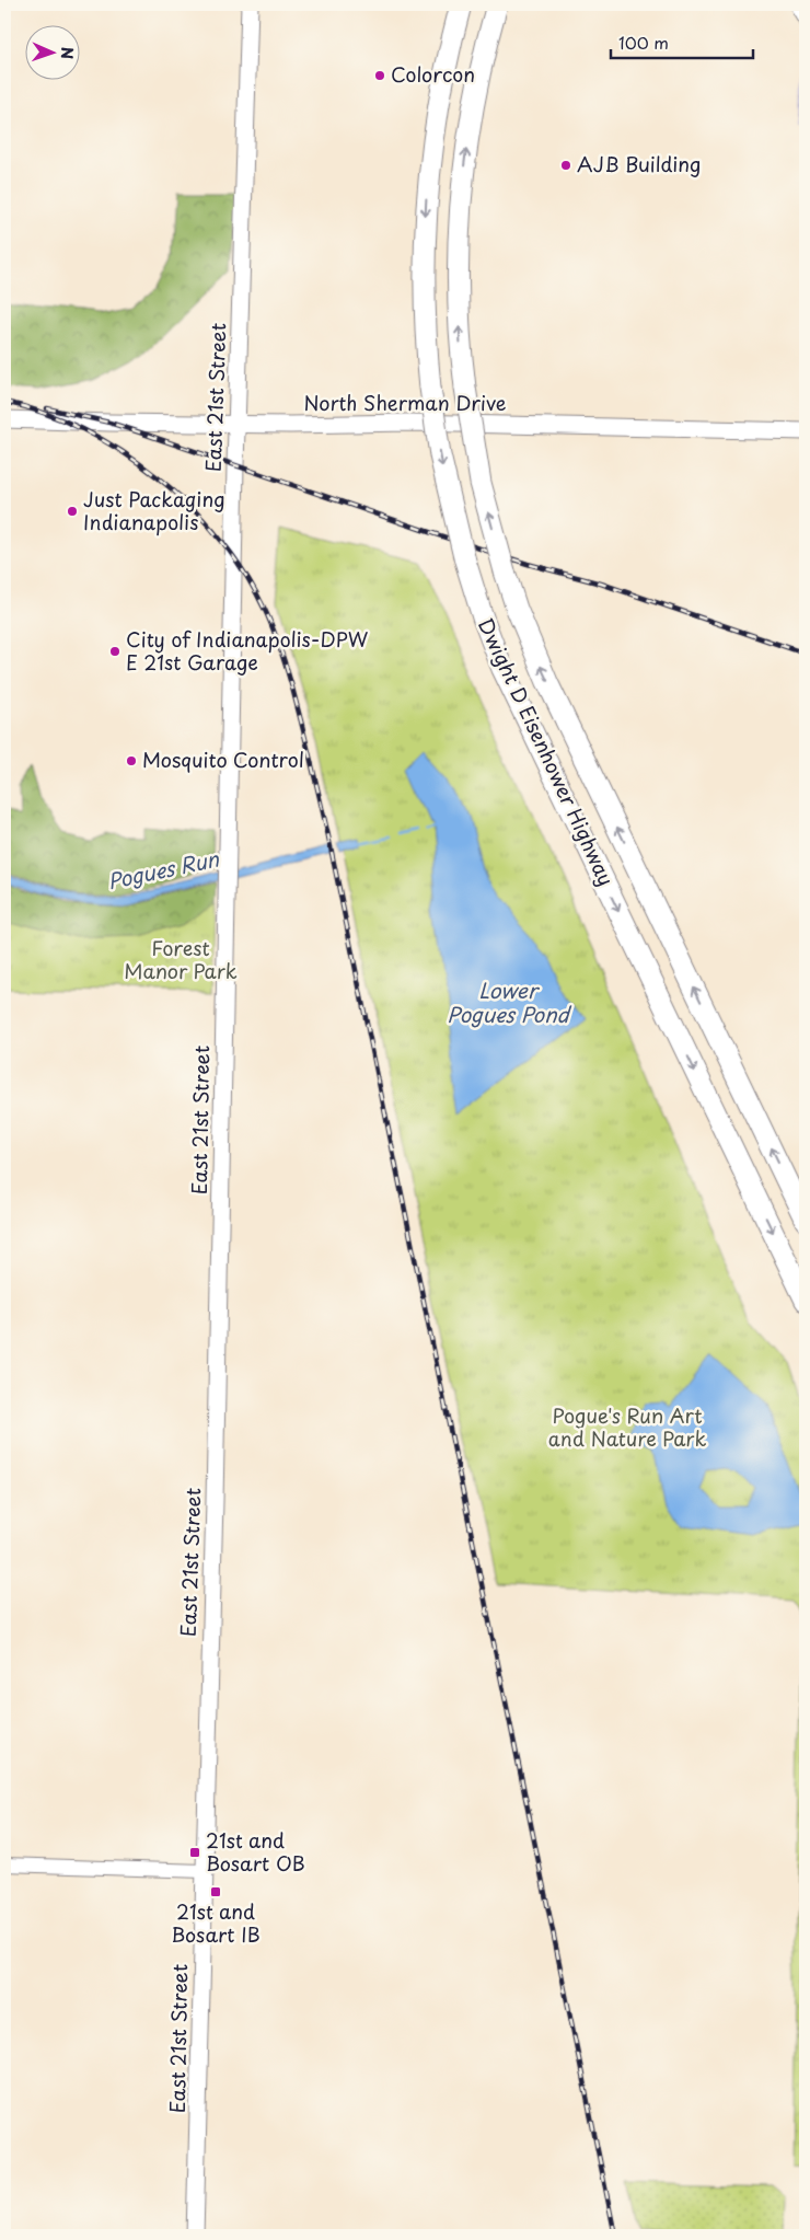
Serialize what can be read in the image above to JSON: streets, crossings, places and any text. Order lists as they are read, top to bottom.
{
  "streets": {
    "highway": ["Dwight D Eisenhower Highway"],
    "main road": ["East 21st Street", "North Sherman Drive"]
  },
  "crossings": [
    ["East 21st Street", "North Sherman Drive"]
  ],
  "water": ["Pogues Run", "Lower Pogues Pond"],
  "parks": ["Forest Manor Park", "Pogue's Run Art and Nature Park"],
  "places": {
    "other": [
      "Colorcon",
      "AJB Building",
      "Just Packaging Indianapolis",
      "City of Indianapolis-DPW E 21st Garage",
      "Mosquito Control"
    ],
    "transit": ["21st and Bosart OB", "21st and Bosart IB"]
  },
  "scale_bar": "100 m",
  "north": "right"
}
